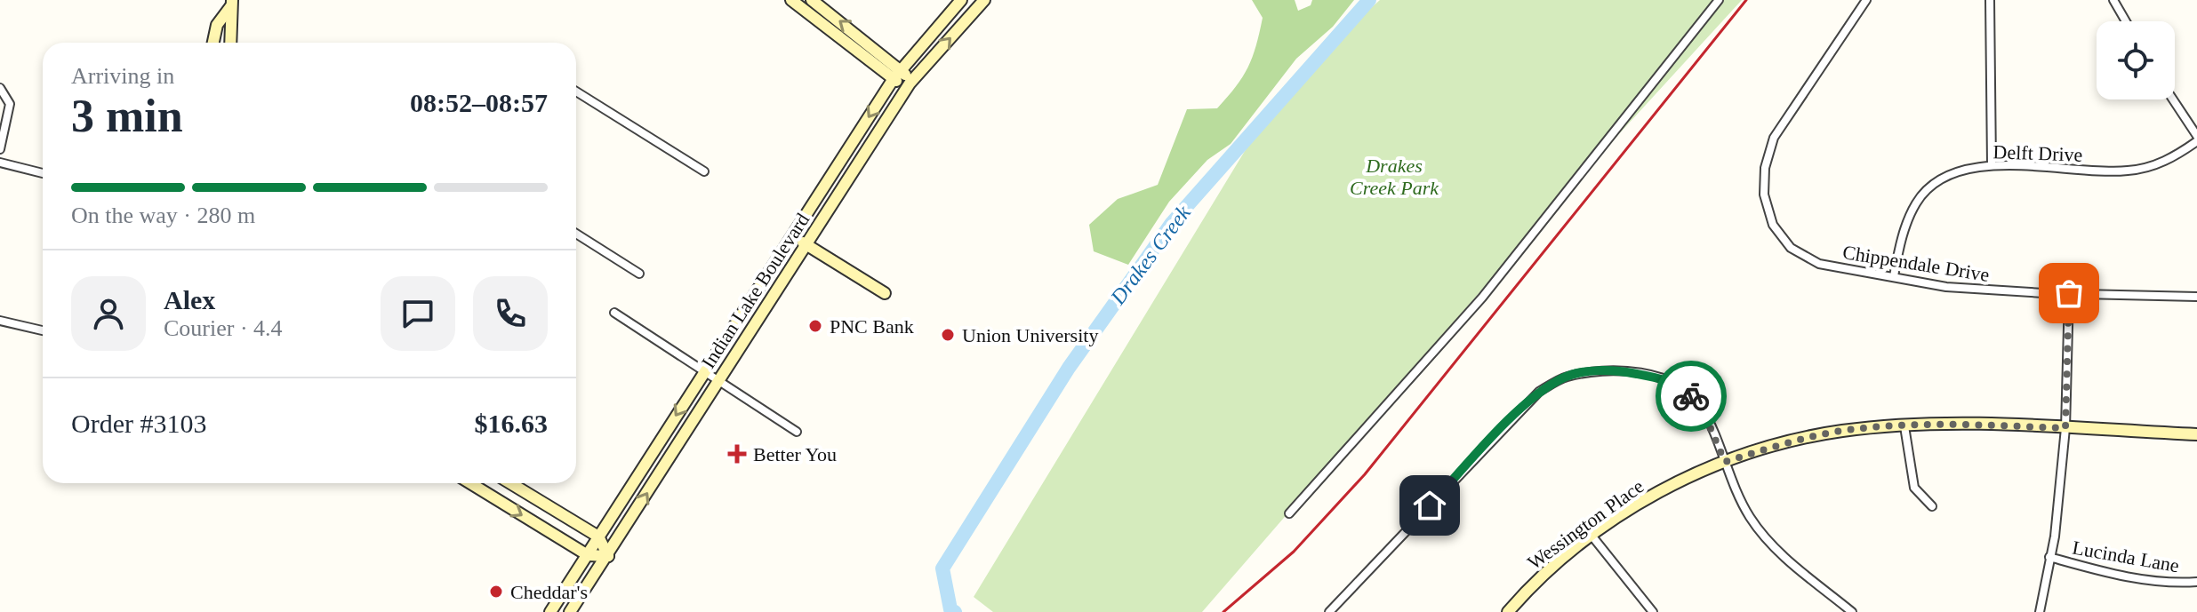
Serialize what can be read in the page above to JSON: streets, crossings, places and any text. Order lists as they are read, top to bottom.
{
  "streets": {
    "street": [
      "Delft Drive",
      "Chippendale Drive",
      "Indian Lake Boulevard",
      "Wessington Place",
      "Lucinda Lane"
    ]
  },
  "crossings": [
    ["Delft Drive", "Chippendale Drive"]
  ],
  "water": ["Drakes Creek"],
  "parks": ["Drakes Creek Park"],
  "places": {
    "other": ["PNC Bank", "Union University", "Cheddar's"],
    "health": ["Better You"]
  },
  "page": {
    "heading": ["3 min", "Arriving in", "08:52–08:57"],
    "panel": [
      "Alex",
      "Courier · 4.4",
      "Order #3103",
      "$16.63"
    ],
    "bar": "On the way · 280 m"
  }
}
